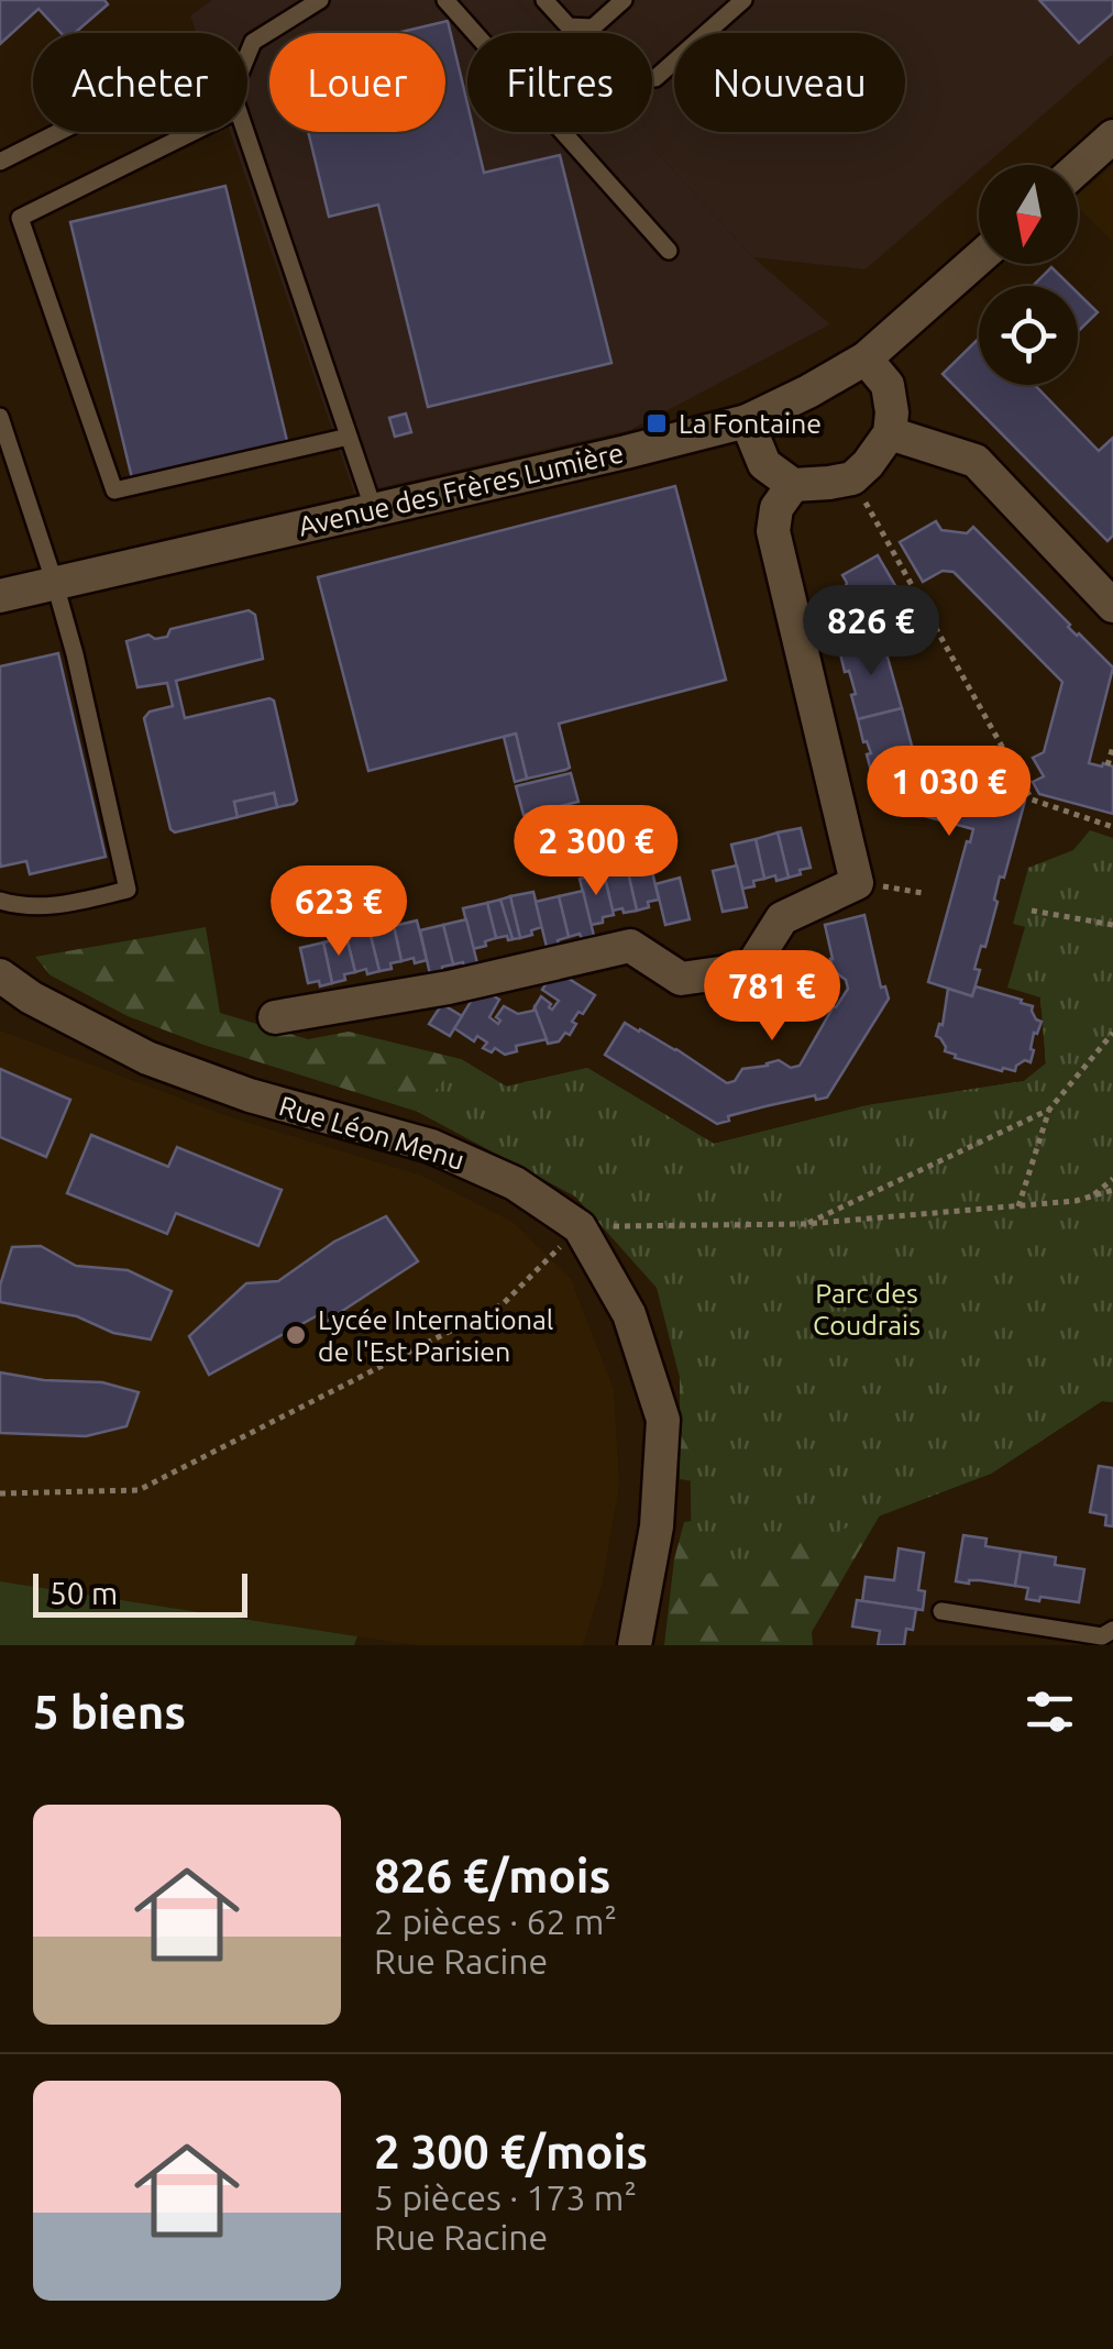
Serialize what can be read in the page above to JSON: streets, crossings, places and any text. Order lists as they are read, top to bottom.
{
  "streets": {
    "street": ["Avenue des Frères Lumière", "Rue Léon Menu"]
  },
  "parks": ["Parc des Coudrais"],
  "places": {
    "transit": ["La Fontaine"],
    "other": ["Lycée International de l'Est Parisien"]
  },
  "scale_bar": "50 m",
  "north": "bottom",
  "page": {
    "chip": [
      "Acheter",
      "Louer",
      "Filtres",
      "Nouveau"
    ],
    "price": [
      "826 €",
      "1 030 €",
      "2 300 €",
      "623 €",
      "781 €"
    ],
    "scale": "50 m",
    "heading": "5 biens",
    "list": [
      {
        "name": "826 €/mois",
        "note": "2 pièces · 62 m² · Rue Racine"
      },
      {
        "name": "2 300 €/mois",
        "note": "5 pièces · 173 m² · Rue Racine"
      }
    ]
  }
}
